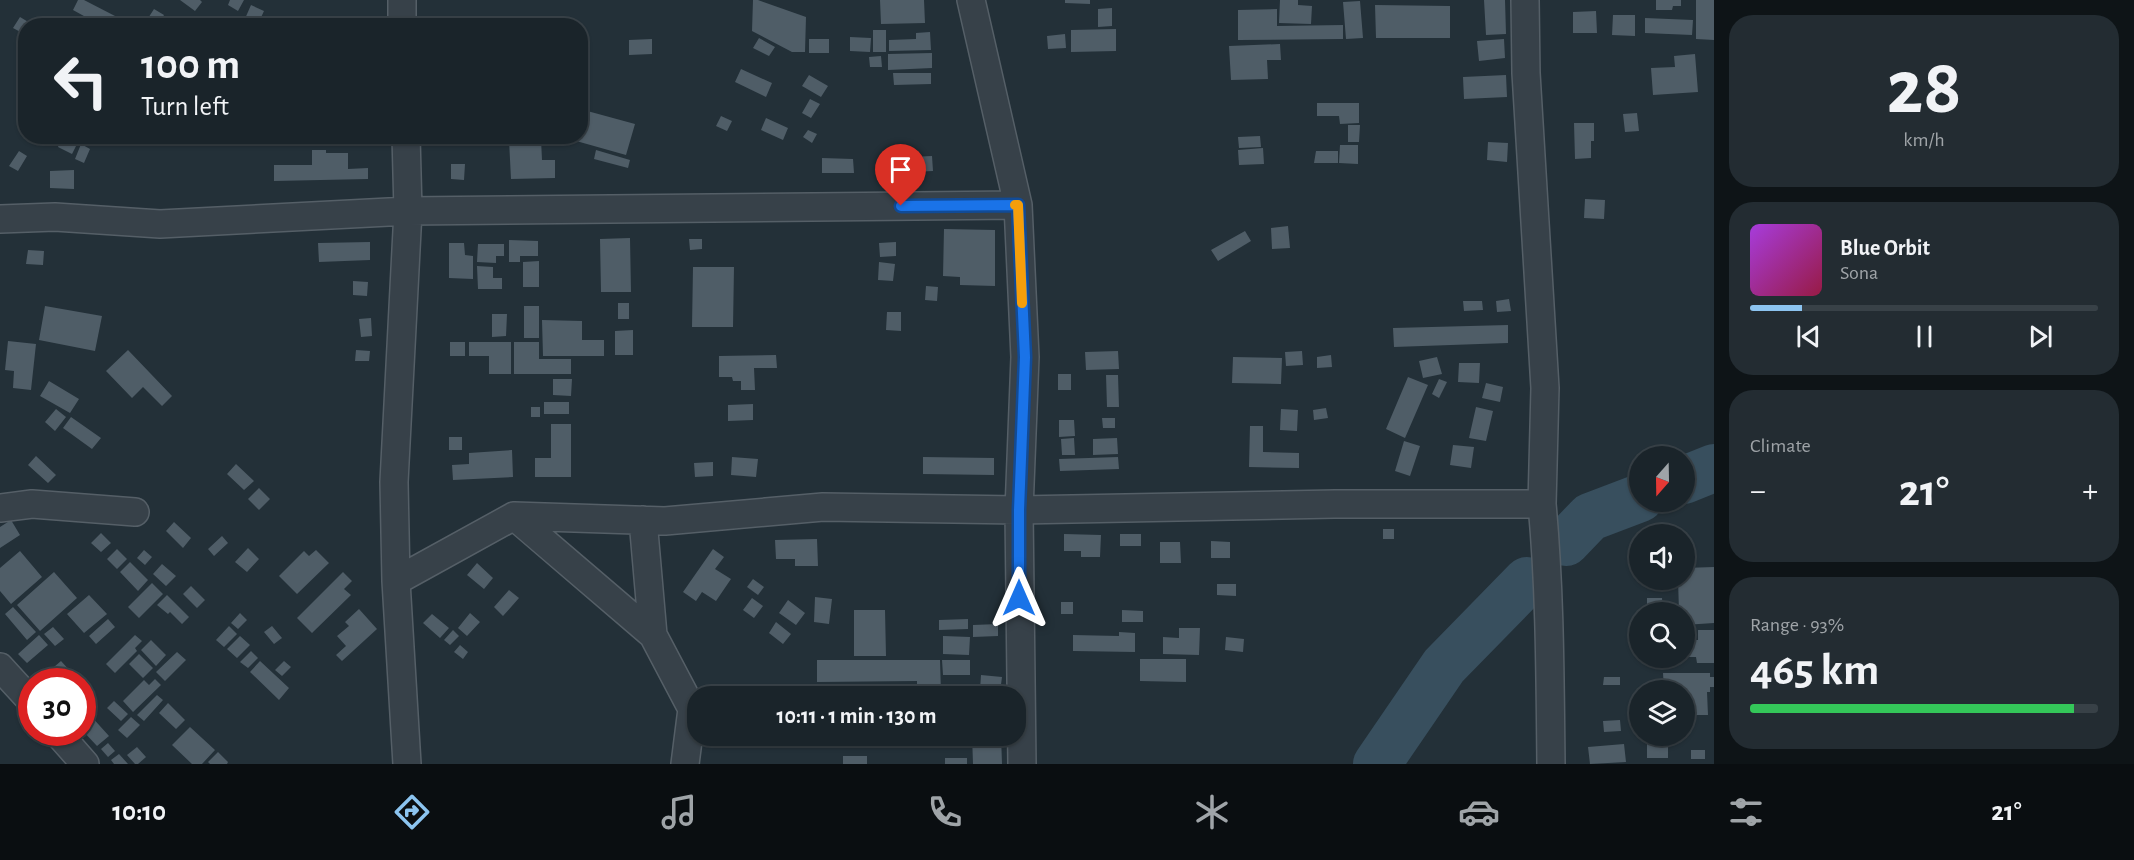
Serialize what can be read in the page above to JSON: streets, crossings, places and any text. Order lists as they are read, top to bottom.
{
  "north": "bottom",
  "page": {
    "tile": [
      ["28", "km/h"],
      "Climate",
      ["Range · 93%", "465 km"]
    ],
    "turn": ["100 m", "Turn left"],
    "song": ["Blue Orbit", "Sona"],
    "heat": ["−", "21°", "+"],
    "limit": "30",
    "trip": "10:11 · 1 min · 130 m",
    "tabs": ["10:10", "21°"]
  }
}
